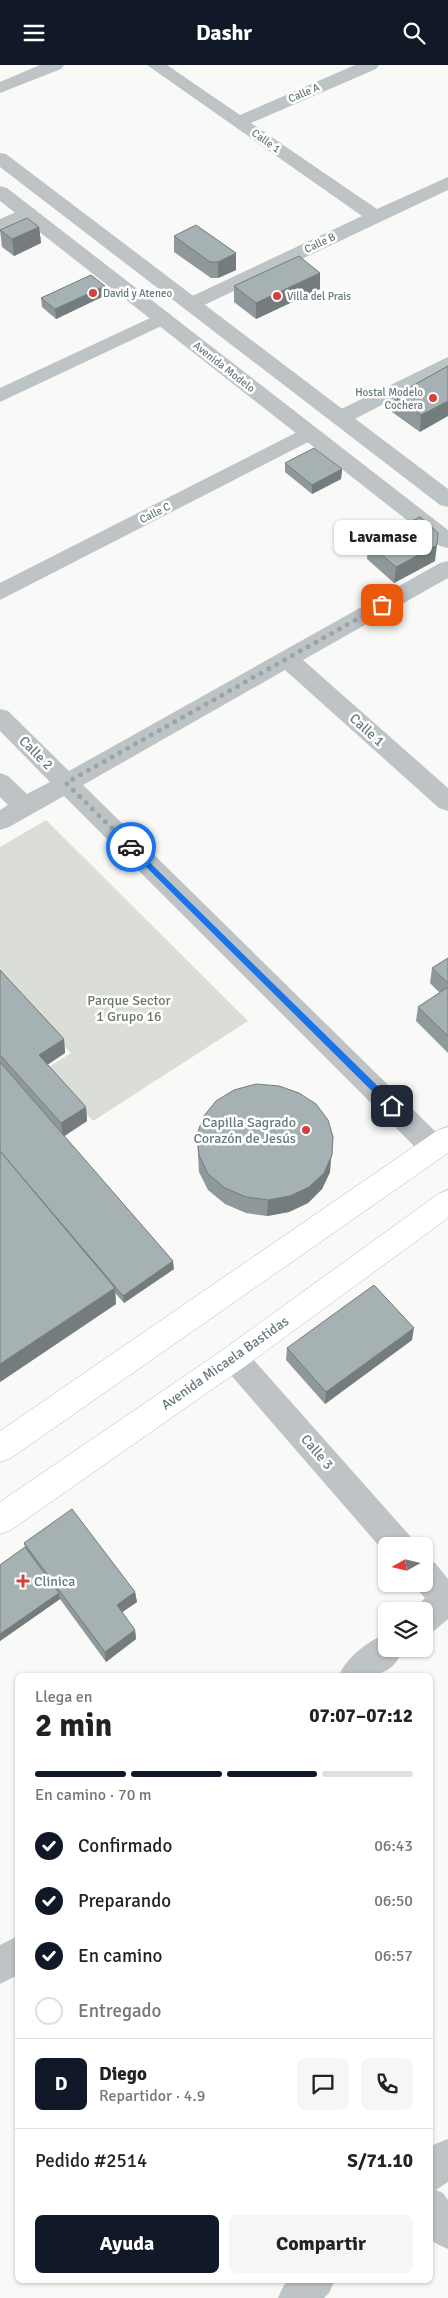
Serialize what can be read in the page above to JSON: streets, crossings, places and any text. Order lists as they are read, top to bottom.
{
  "streets": {
    "main road": ["Avenida Micaela Bastidas"],
    "street": [
      "Calle A",
      "Calle 1",
      "Calle B",
      "Avenida Modelo",
      "Calle C",
      "Calle 2",
      "Calle 3"
    ]
  },
  "crossings": [
    ["Calle A", "Calle 1"],
    ["Calle 1", "Calle B"],
    ["Avenida Modelo", "Calle C"],
    ["Avenida Micaela Bastidas", "Calle 3"]
  ],
  "parks": ["Parque Sector 1 Grupo 16"],
  "places": {
    "other": [
      "David y Ateneo",
      "Villa del Prais",
      "Hostal Modelo Cochera",
      "Lavamase",
      "Capilla Sagrado Corazón de Jesús"
    ],
    "health": ["Clinica"]
  },
  "north": "left",
  "page": {
    "header": "Dashr",
    "bubble": "Lavamase",
    "heading": ["2 min", "Llega en", "07:07–07:12"],
    "panel": [
      "Diego",
      "Repartidor · 4.9",
      "Pedido #2514",
      "S/71.10"
    ],
    "bar": "En camino · 70 m",
    "list": [
      ["Confirmado", "06:43"],
      ["Preparando", "06:50"],
      ["En camino", "06:57"],
      "Entregado"
    ],
    "round": "D",
    "buttons": ["Ayuda", "Compartir"]
  }
}
